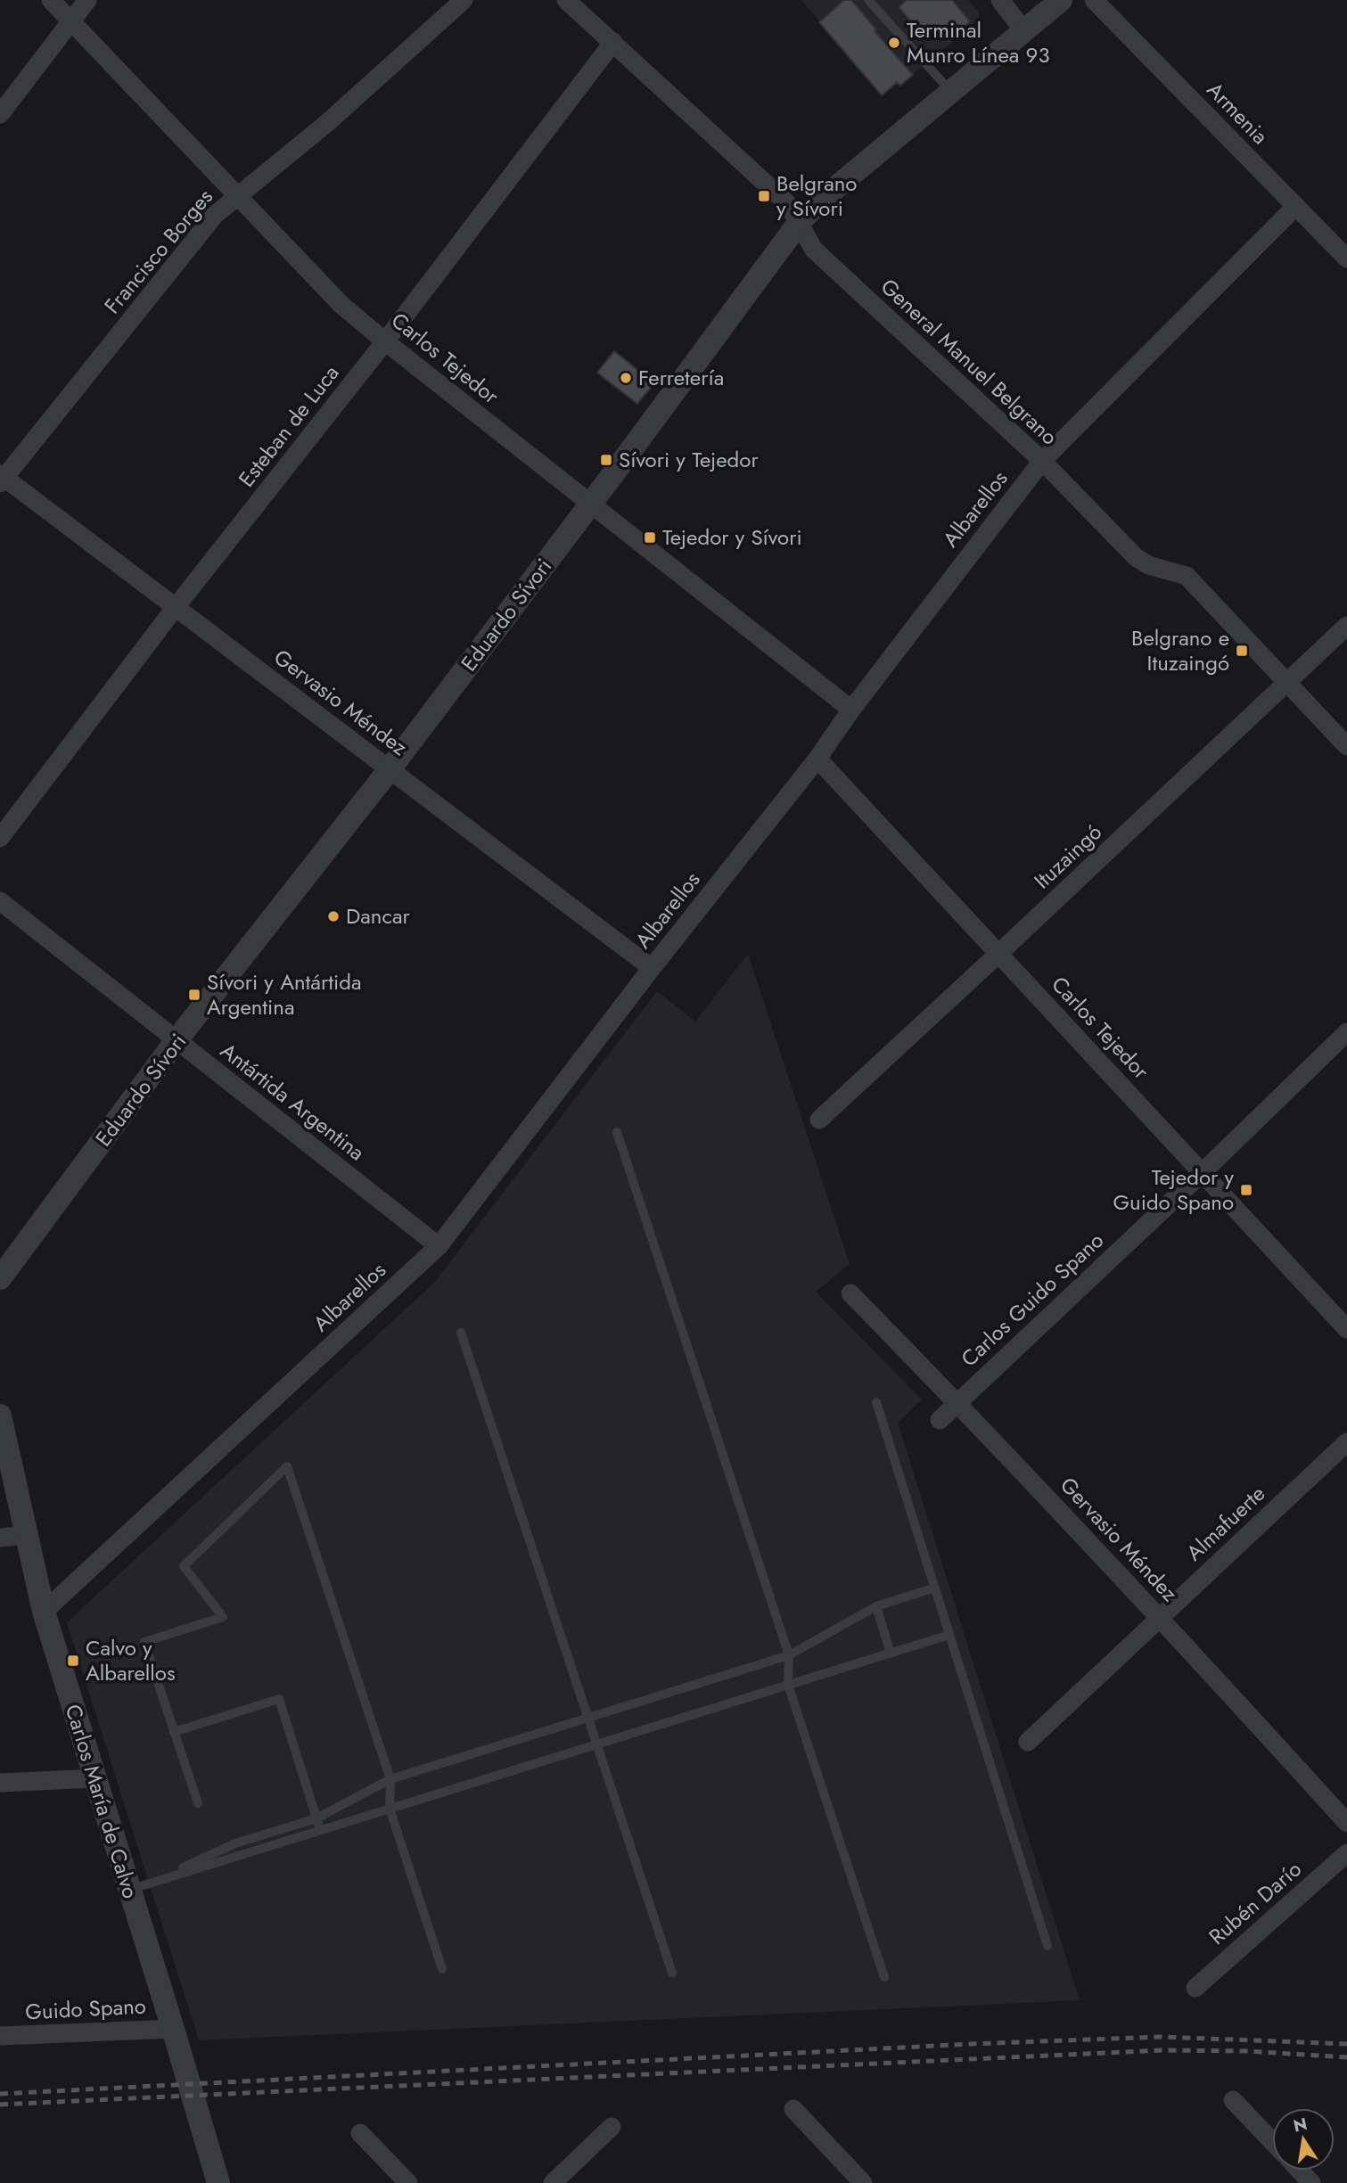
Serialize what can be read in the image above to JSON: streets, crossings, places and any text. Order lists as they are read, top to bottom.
{
  "streets": {
    "street": [
      "Armenia",
      "Francisco Borges",
      "Carlos Tejedor",
      "General Manuel Belgrano",
      "Esteban de Luca",
      "Albarellos",
      "Eduardo Sívori",
      "Gervasio Méndez",
      "Ituzaingó",
      "Antártida Argentina",
      "Carlos Guido Spano",
      "Almafuerte",
      "Carlos María de Calvo",
      "Rubén Darío",
      "Guido Spano"
    ]
  },
  "crossings": [
    ["Armenia", "Albarellos"],
    ["Francisco Borges", "Carlos Tejedor"],
    ["Francisco Borges", "Gervasio Méndez"],
    ["Carlos Tejedor", "Esteban de Luca"],
    ["Carlos Tejedor", "Albarellos"],
    ["Carlos Tejedor", "Eduardo Sívori"],
    ["Carlos Tejedor", "Ituzaingó"],
    ["Carlos Tejedor", "Carlos Guido Spano"],
    ["General Manuel Belgrano", "Esteban de Luca"],
    ["General Manuel Belgrano", "Albarellos"],
    ["General Manuel Belgrano", "Eduardo Sívori"],
    ["General Manuel Belgrano", "Ituzaingó"],
    ["Esteban de Luca", "Gervasio Méndez"],
    ["Albarellos", "Gervasio Méndez"],
    ["Albarellos", "Antártida Argentina"],
    ["Albarellos", "Carlos María de Calvo"],
    ["Eduardo Sívori", "Gervasio Méndez"],
    ["Eduardo Sívori", "Antártida Argentina"],
    ["Gervasio Méndez", "Carlos Guido Spano"],
    ["Gervasio Méndez", "Almafuerte"],
    ["Carlos María de Calvo", "Guido Spano"]
  ],
  "places": {
    "other": ["Terminal Munro Línea 93", "Ferretería", "Dancar"],
    "transit": [
      "Belgrano y Sívori",
      "Sívori y Tejedor",
      "Tejedor y Sívori",
      "Belgrano e Ituzaingó",
      "Sívori y Antártida Argentina",
      "Tejedor y Guido Spano",
      "Calvo y Albarellos"
    ]
  },
  "north": "top"
}
